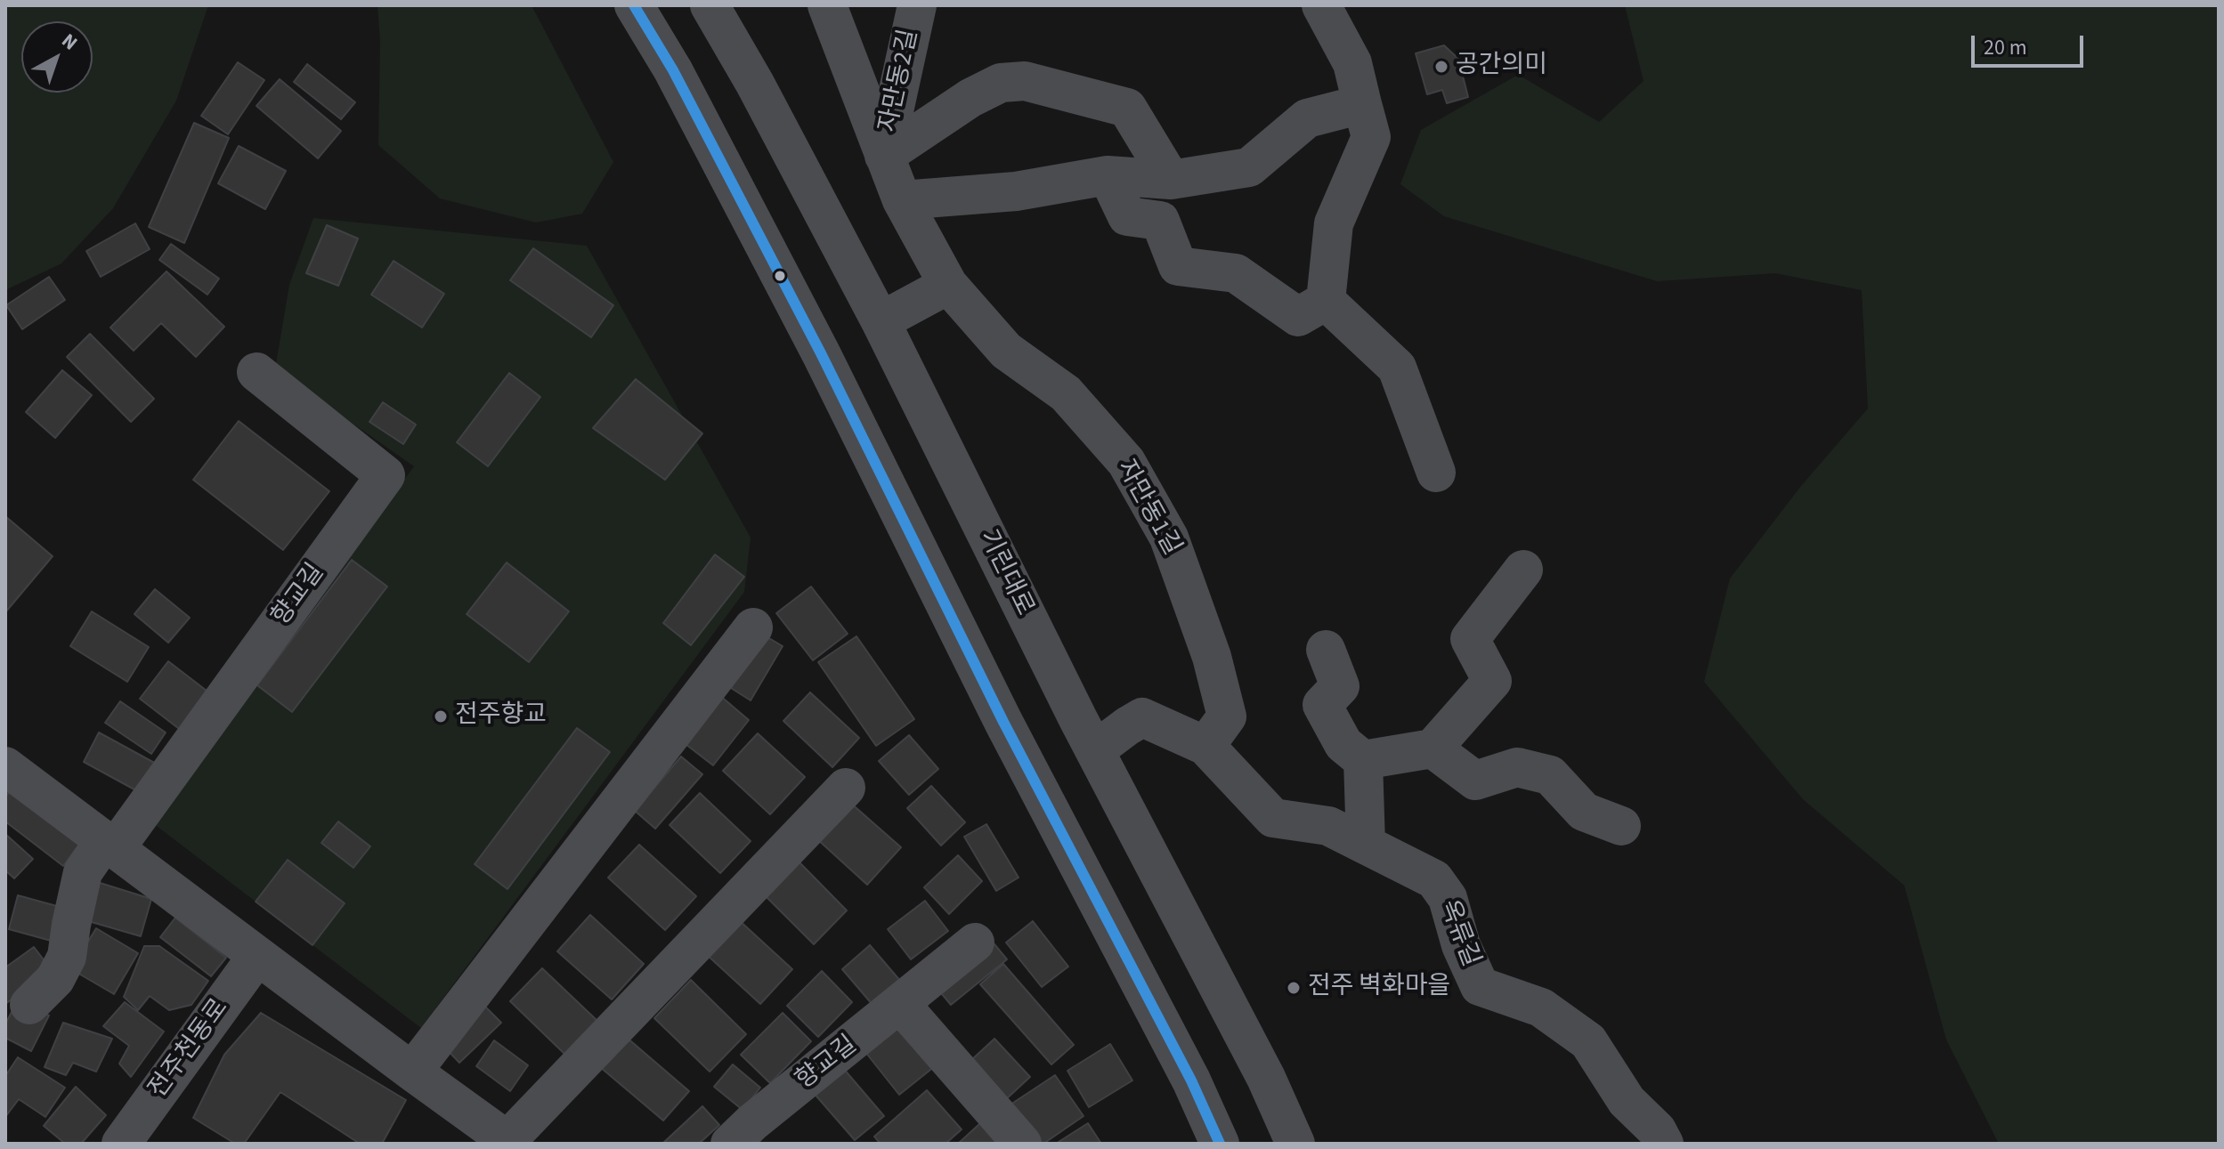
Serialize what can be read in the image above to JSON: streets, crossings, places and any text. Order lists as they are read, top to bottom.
{
  "streets": {
    "street": [
      "자만동2길",
      "자만동1길",
      "기린대로",
      "향교길",
      "옥류길",
      "전주천동로"
    ]
  },
  "crossings": [
    ["자만동2길", "자만동1길"],
    ["자만동1길", "옥류길"],
    ["기린대로", "옥류길"]
  ],
  "places": ["공간의미", "전주향교", "전주 벽화마을"],
  "scale_bar": "20 m",
  "north": "top right"
}
